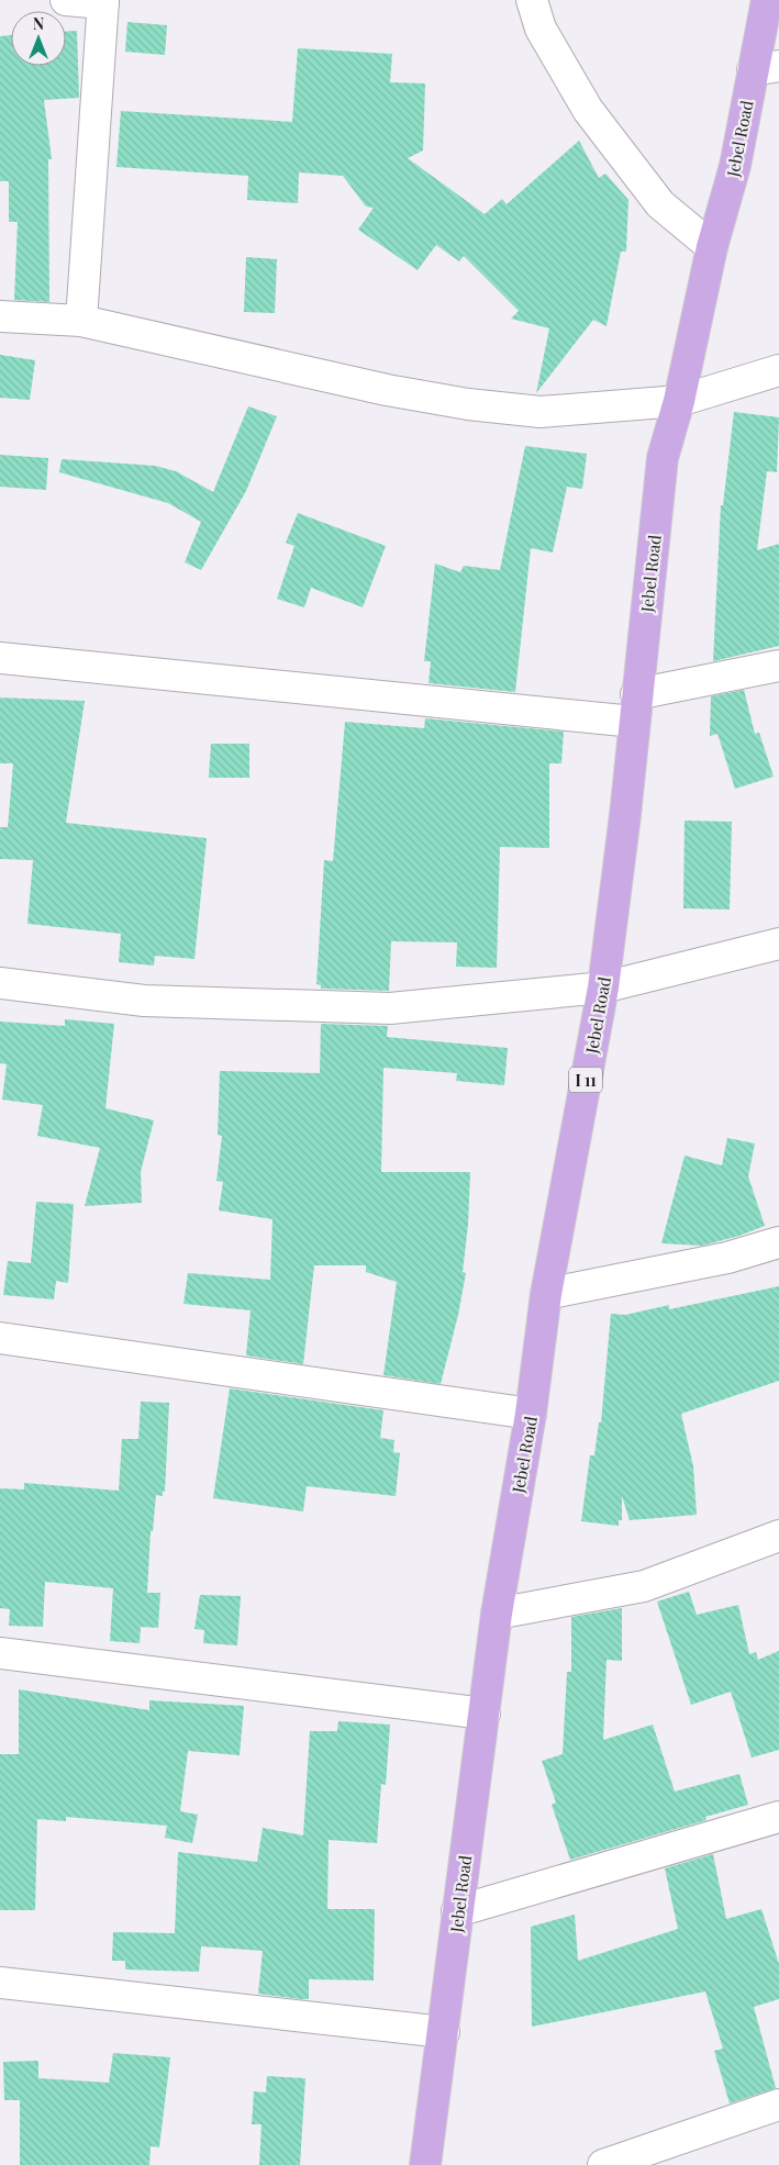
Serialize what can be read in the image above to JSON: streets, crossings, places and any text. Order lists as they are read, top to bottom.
{
  "streets": {
    "main road": ["Jebel Road", "I 11"]
  },
  "north": "top"
}
